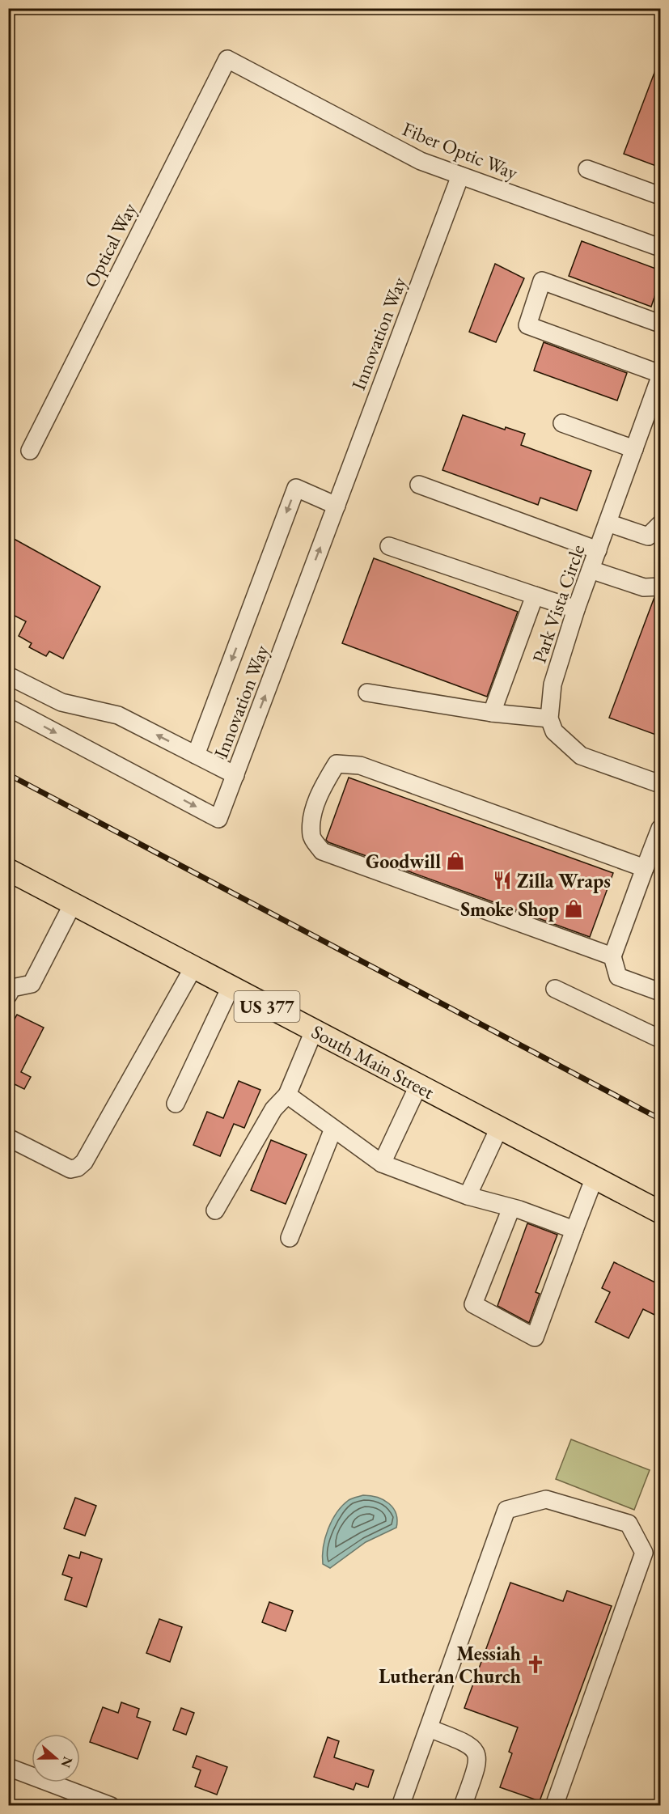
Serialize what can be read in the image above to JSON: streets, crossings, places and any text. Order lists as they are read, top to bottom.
{
  "streets": {
    "main road": ["US 377", "South Main Street"],
    "street": [
      "Fiber Optic Way",
      "Optical Way",
      "Innovation Way",
      "Park Vista Circle"
    ]
  },
  "crossings": [
    ["Fiber Optic Way", "Optical Way"],
    ["Fiber Optic Way", "Innovation Way"]
  ],
  "places": {
    "shop": ["Goodwill", "Smoke Shop"],
    "restaurant": ["Zilla Wraps"],
    "church": ["Messiah Lutheran Church"]
  },
  "north": "right"
}
